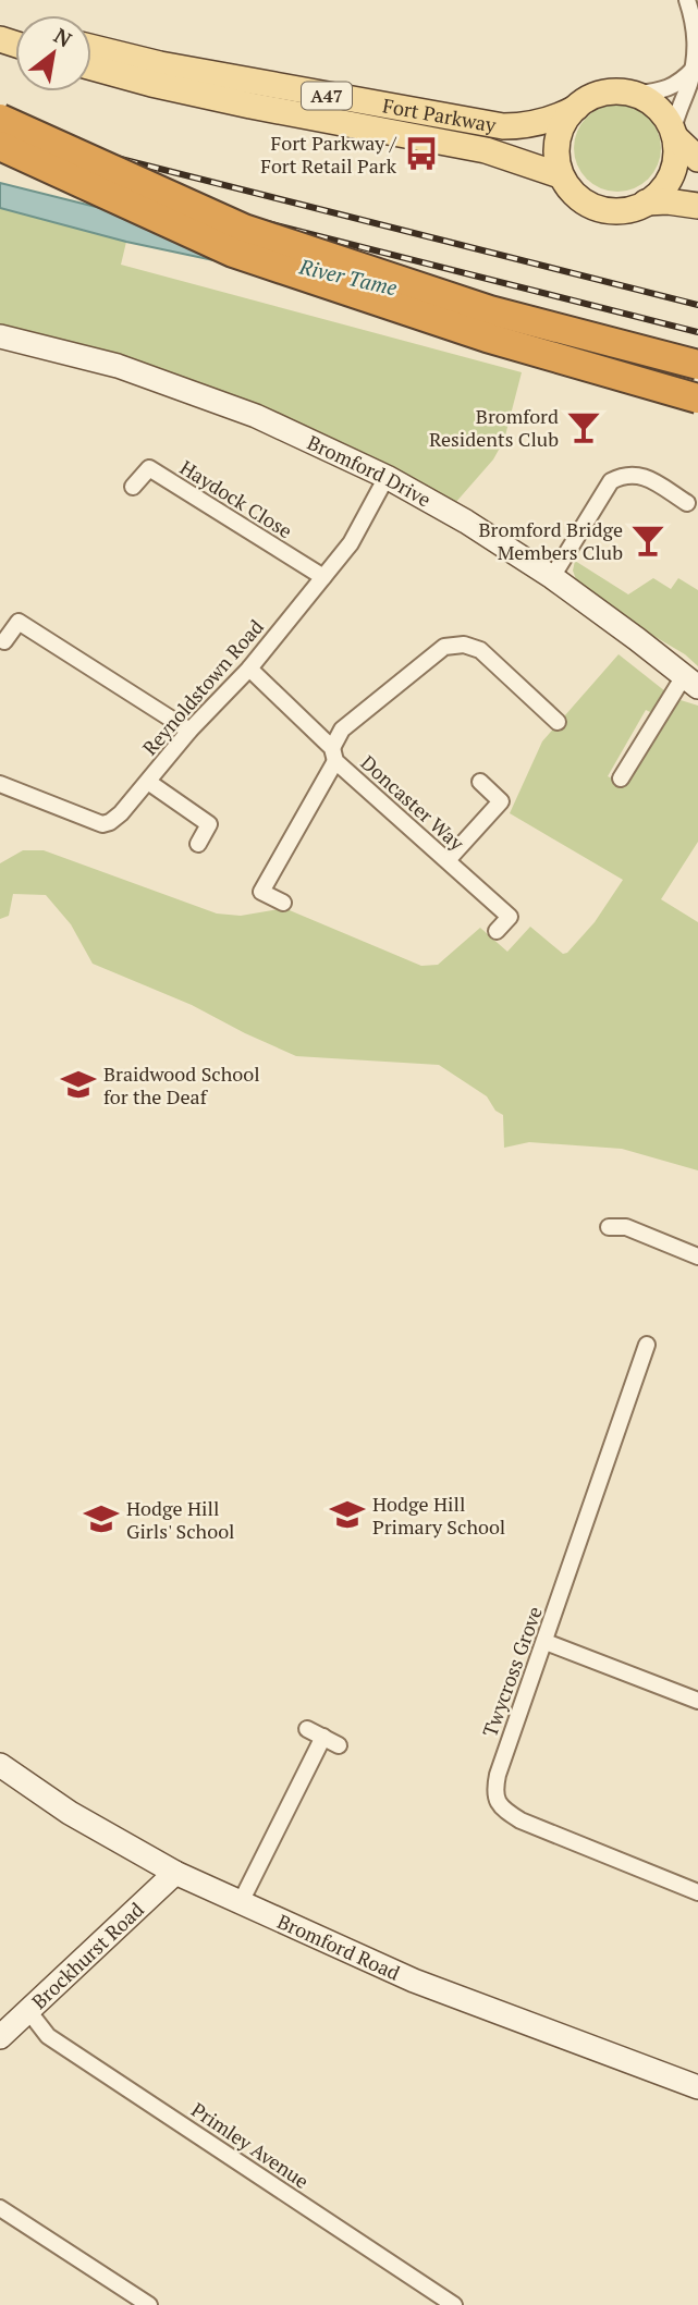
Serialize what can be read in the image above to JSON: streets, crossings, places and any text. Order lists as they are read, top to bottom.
{
  "streets": {
    "main road": ["A47", "Fort Parkway"],
    "street": [
      "Bromford Drive",
      "Haydock Close",
      "Reynoldstown Road",
      "Doncaster Way",
      "Twycross Grove",
      "Bromford Road",
      "Brockhurst Road",
      "Primley Avenue"
    ]
  },
  "crossings": [
    ["Bromford Drive", "Reynoldstown Road"],
    ["Haydock Close", "Reynoldstown Road"],
    ["Reynoldstown Road", "Doncaster Way"],
    ["Bromford Road", "Brockhurst Road"],
    ["Brockhurst Road", "Primley Avenue"]
  ],
  "water": ["River Tame"],
  "places": {
    "bus stop": ["Fort Parkway / Fort Retail Park"],
    "bar": ["Bromford Residents Club", "Bromford Bridge Members Club"],
    "school or university": ["Braidwood School for the Deaf", "Hodge Hill Primary School", "Hodge Hill Girls' School"]
  },
  "north": "top right"
}
